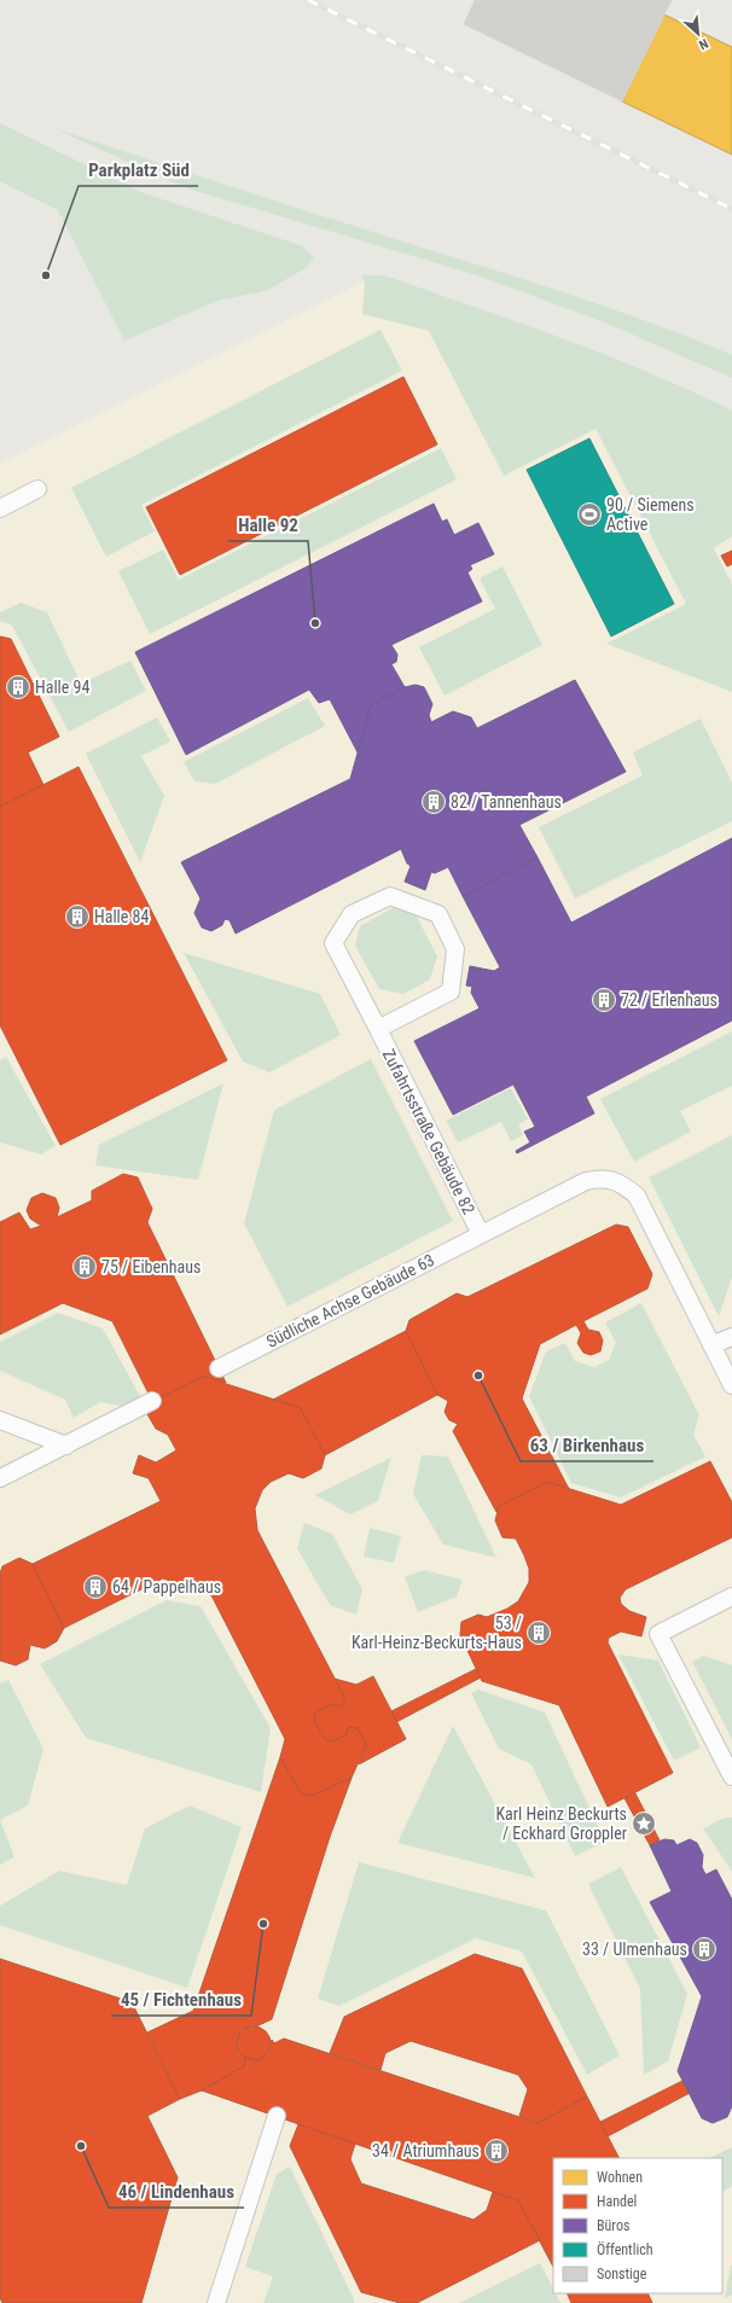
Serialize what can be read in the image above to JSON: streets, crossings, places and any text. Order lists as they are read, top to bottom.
{
  "streets": {
    "lane": ["Zufahrtsstraße Gebäude 82", "Südliche Achse Gebäude 63"]
  },
  "crossings": [
    ["Zufahrtsstraße Gebäude 82", "Südliche Achse Gebäude 63"]
  ],
  "places": {
    "other": [
      "Parkplatz Süd",
      "Halle 92",
      "63 / Birkenhaus",
      "45 / Fichtenhaus",
      "46 / Lindenhaus"
    ],
    "sports": ["90 / Siemens Active"],
    "building": [
      "Halle 94",
      "82 / Tannenhaus",
      "Halle 84",
      "72 / Erlenhaus",
      "75 / Eibenhaus",
      "64 / Pappelhaus",
      "53 / Karl-Heinz-Beckurts-Haus",
      "33 / Ulmenhaus",
      "34 / Atriumhaus"
    ],
    "place": ["Karl Heinz Beckurts / Eckhard Groppler"]
  },
  "legend": [
    "Wohnen",
    "Handel",
    "Büros",
    "Öffentlich",
    "Sonstige"
  ],
  "north": "bottom right"
}
